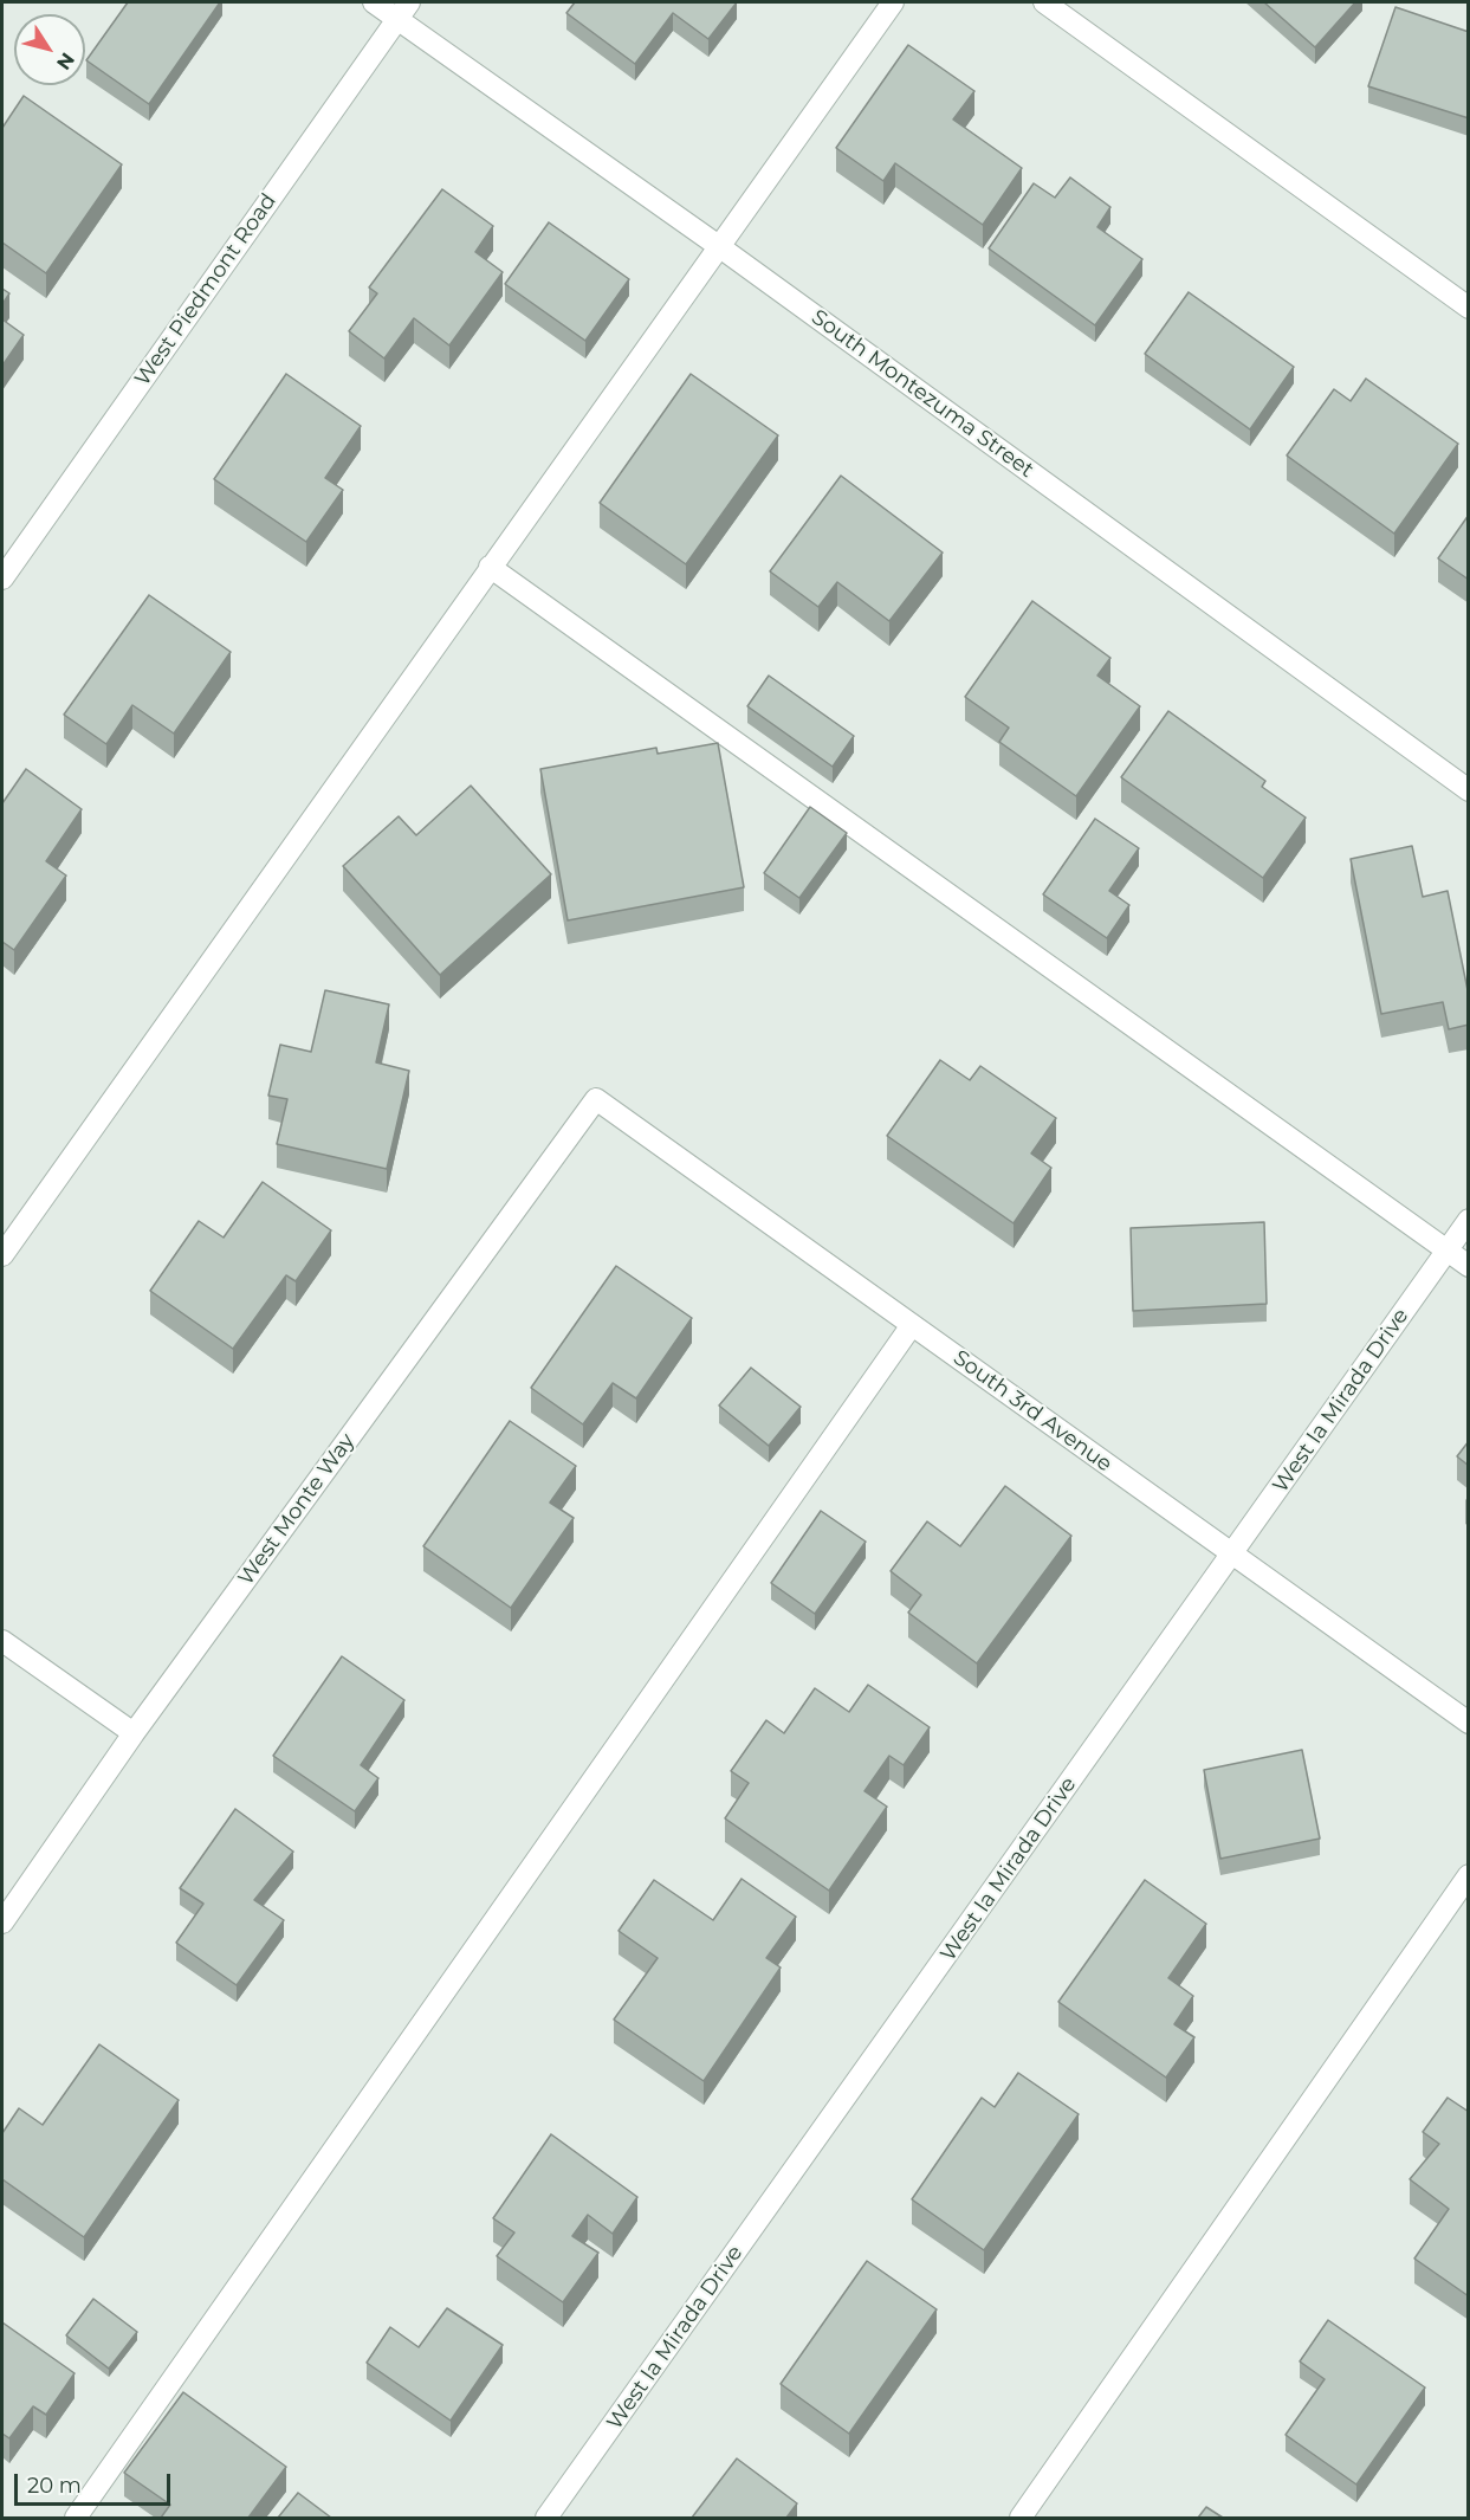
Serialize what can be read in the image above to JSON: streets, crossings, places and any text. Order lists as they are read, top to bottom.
{
  "streets": {
    "street": [
      "West Piedmont Road",
      "South Montezuma Street",
      "West la Mirada Drive",
      "South 3rd Avenue",
      "West Monte Way"
    ]
  },
  "crossings": [
    ["West Piedmont Road", "South Montezuma Street"],
    ["West la Mirada Drive", "South 3rd Avenue"],
    ["South 3rd Avenue", "West Monte Way"]
  ],
  "scale_bar": "20 m",
  "north": "bottom right"
}
